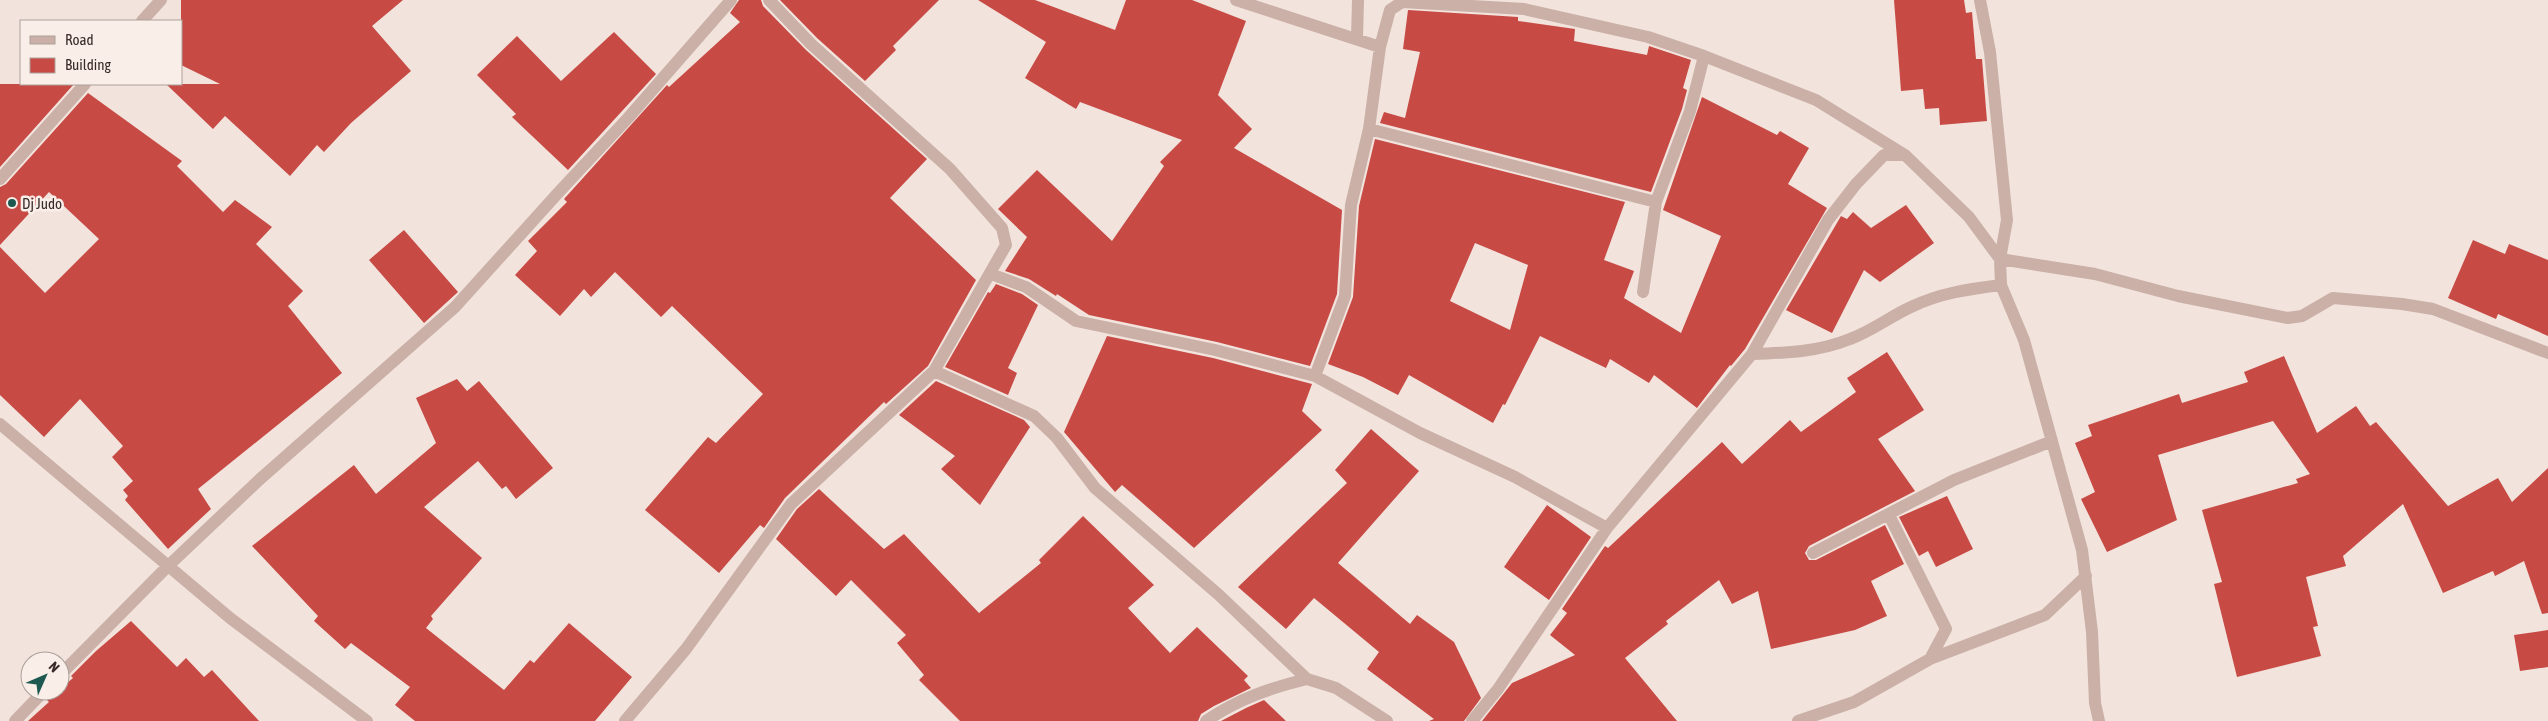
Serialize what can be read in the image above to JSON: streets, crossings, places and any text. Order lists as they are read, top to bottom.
{
  "places": ["Dj Judo"],
  "legend": ["Road", "Building"],
  "north": "top right"
}
